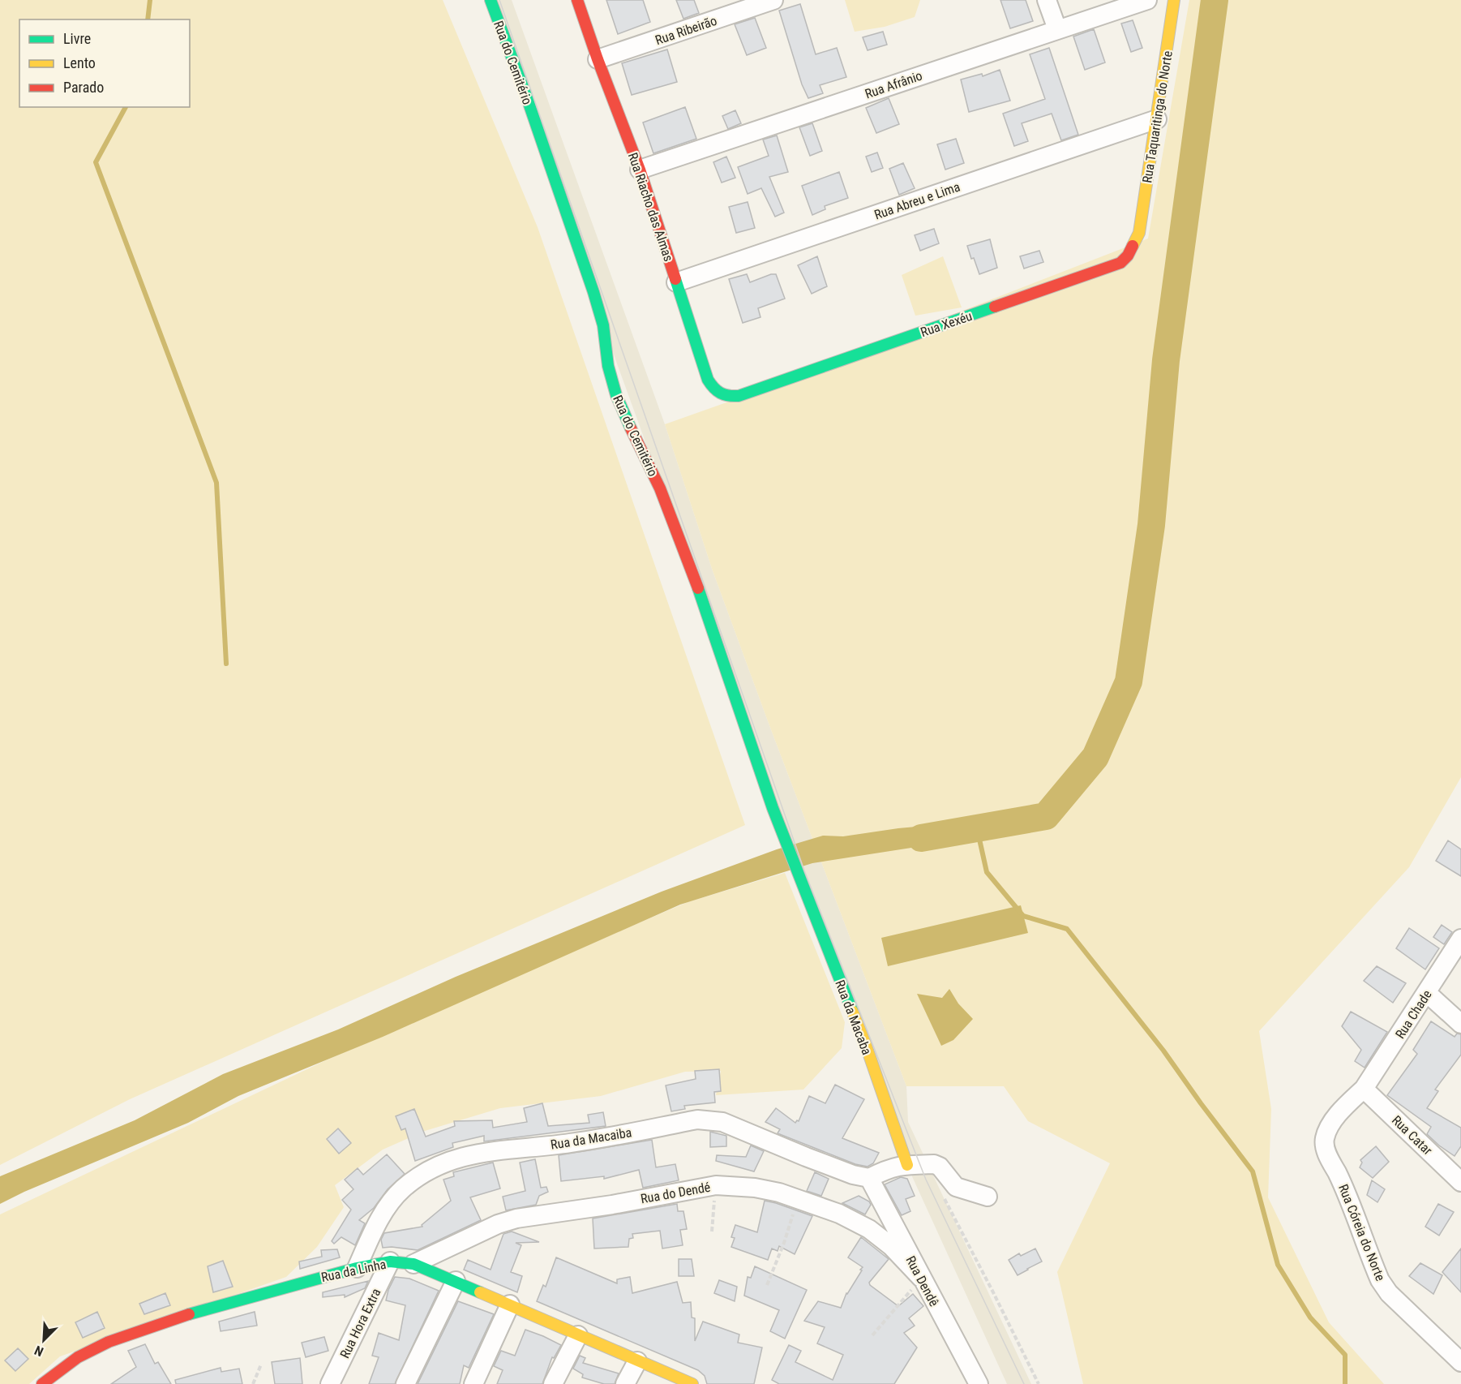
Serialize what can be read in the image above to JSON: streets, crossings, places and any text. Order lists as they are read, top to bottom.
{
  "streets": {
    "street": [
      "Rua Ribeirão",
      "Rua do Cemitério",
      "Rua Afrânio",
      "Rua Taquaritinga do Norte",
      "Rua Abreu e Lima",
      "Rua Riacho das Almas",
      "Rua Xexéu",
      "Rua Chade",
      "Rua da Macaba",
      "Rua Catar",
      "Rua da Macaiba",
      "Rua do Dendé",
      "Rua Córeia do Norte",
      "Rua da Linha",
      "Rua Dendê",
      "Rua Hora Extra"
    ]
  },
  "crossings": [
    ["Rua Ribeirão", "Rua Riacho das Almas"],
    ["Rua do Cemitério", "Rua da Macaba"],
    ["Rua Afrânio", "Rua Riacho das Almas"],
    ["Rua Taquaritinga do Norte", "Rua Abreu e Lima"],
    ["Rua Taquaritinga do Norte", "Rua Xexéu"],
    ["Rua Abreu e Lima", "Rua Riacho das Almas"],
    ["Rua Riacho das Almas", "Rua Xexéu"],
    ["Rua Chade", "Rua Catar"],
    ["Rua Chade", "Rua Córeia do Norte"],
    ["Rua Catar", "Rua Córeia do Norte"],
    ["Rua da Macaiba", "Rua da Linha"],
    ["Rua da Macaiba", "Rua Dendê"],
    ["Rua do Dendé", "Rua da Linha"],
    ["Rua do Dendé", "Rua Dendê"],
    ["Rua da Linha", "Rua Hora Extra"]
  ],
  "legend": ["Livre", "Lento", "Parado"],
  "north": "bottom left"
}
